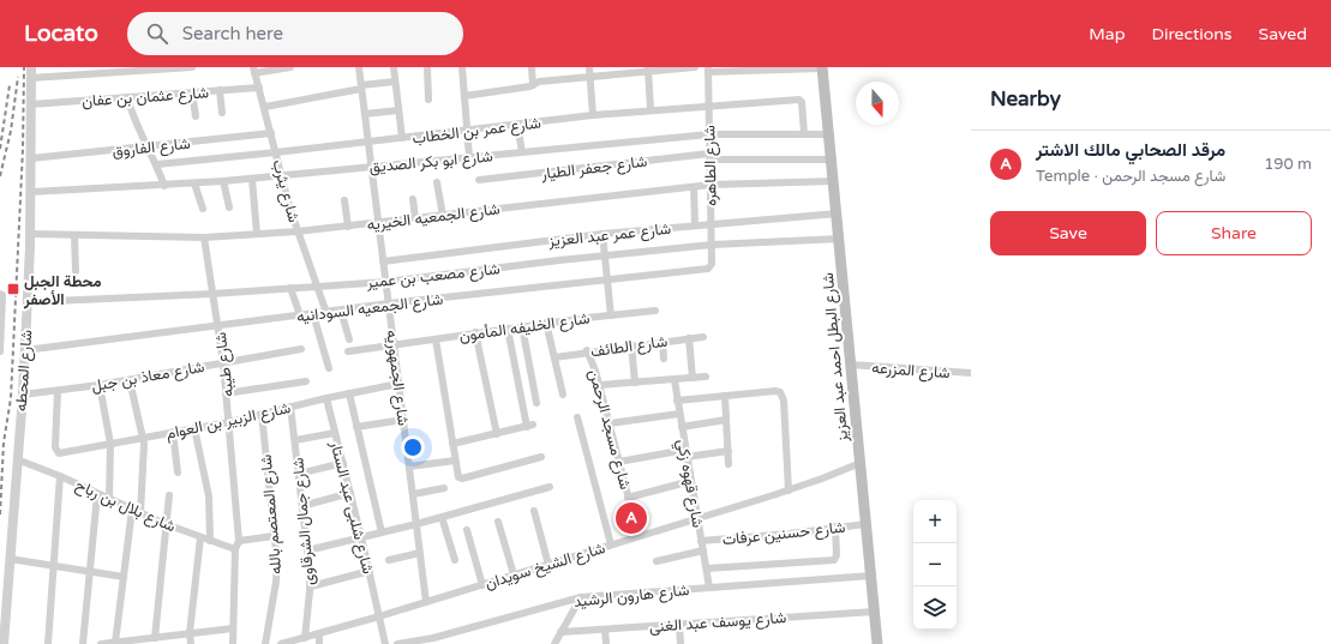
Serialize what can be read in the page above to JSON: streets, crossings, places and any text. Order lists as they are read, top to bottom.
{
  "streets": {
    "main road": ["شارع البطل احمد عبد العزيز"],
    "street": [
      "شارع عثمان بن عفان",
      "شارع عمر بن الخطاب",
      "شارع الفاروق",
      "شارع ابو بكر الصديق",
      "شارع الطاهره",
      "شارع جعفر الطيار",
      "شارع يثرب",
      "شارع الجمعيه الخيريه",
      "شارع عمر عبد العزيز",
      "شارع مصعب بن عمير",
      "شارع الجمعيه السودانيه",
      "شارع الخليفه المأمون",
      "شارع الطائف",
      "شارع طيبه",
      "شارع المزرعه",
      "شارع المحطه",
      "شارع معاذ بن جبل",
      "شارع الجمهوريه",
      "شارع الزبير بن العوام",
      "شارع مسجد الرحمن",
      "شارع قهوه زكي",
      "شارع بلال بن رباح",
      "شارع شلبى عبد الستار",
      "شارع المعتصم بالله",
      "شارع جمال الشرقاوى",
      "شارع حسنين عرفات",
      "شارع الشيخ سويدان",
      "شارع هارون الرشيد",
      "شارع يوسف عبد الغنى"
    ]
  },
  "crossings": [
    ["شارع عثمان بن عفان", "شارع يثرب"],
    ["شارع عثمان بن عفان", "شارع المحطه"],
    ["شارع عمر بن الخطاب", "شارع ابو بكر الصديق"],
    ["شارع عمر بن الخطاب", "شارع الطاهره"],
    ["شارع عمر بن الخطاب", "شارع يثرب"],
    ["شارع عمر بن الخطاب", "شارع الجمهوريه"],
    ["شارع الفاروق", "شارع يثرب"],
    ["شارع الفاروق", "شارع المحطه"],
    ["شارع ابو بكر الصديق", "شارع الطاهره"],
    ["شارع ابو بكر الصديق", "شارع يثرب"],
    ["شارع ابو بكر الصديق", "شارع البطل احمد عبد العزيز"],
    ["شارع ابو بكر الصديق", "شارع المحطه"],
    ["شارع ابو بكر الصديق", "شارع الجمهوريه"],
    ["شارع الطاهره", "شارع جعفر الطيار"],
    ["شارع الطاهره", "شارع الجمعيه الخيريه"],
    ["شارع الطاهره", "شارع عمر عبد العزيز"],
    ["شارع الطاهره", "شارع مصعب بن عمير"],
    ["شارع الطاهره", "شارع الجمعيه السودانيه"],
    ["شارع جعفر الطيار", "شارع البطل احمد عبد العزيز"],
    ["شارع يثرب", "شارع الجمعيه الخيريه"],
    ["شارع يثرب", "شارع مصعب بن عمير"],
    ["شارع يثرب", "شارع الجمعيه السودانيه"],
    ["شارع الجمعيه الخيريه", "شارع البطل احمد عبد العزيز"],
    ["شارع الجمعيه الخيريه", "شارع طيبه"],
    ["شارع الجمعيه الخيريه", "شارع المحطه"],
    ["شارع الجمعيه الخيريه", "شارع الجمهوريه"],
    ["شارع عمر عبد العزيز", "شارع البطل احمد عبد العزيز"],
    ["شارع عمر عبد العزيز", "شارع الجمهوريه"],
    ["شارع مصعب بن عمير", "شارع البطل احمد عبد العزيز"],
    ["شارع مصعب بن عمير", "شارع طيبه"],
    ["شارع مصعب بن عمير", "شارع المحطه"],
    ["شارع مصعب بن عمير", "شارع الجمهوريه"],
    ["شارع الجمعيه السودانيه", "شارع طيبه"],
    ["شارع الجمعيه السودانيه", "شارع المحطه"],
    ["شارع الجمعيه السودانيه", "شارع الجمهوريه"],
    ["شارع الخليفه المأمون", "شارع الجمهوريه"],
    ["شارع الطائف", "شارع مسجد الرحمن"],
    ["شارع البطل احمد عبد العزيز", "شارع المزرعه"],
    ["شارع البطل احمد عبد العزيز", "شارع حسنين عرفات"],
    ["شارع البطل احمد عبد العزيز", "شارع الشيخ سويدان"],
    ["شارع البطل احمد عبد العزيز", "شارع هارون الرشيد"],
    ["شارع البطل احمد عبد العزيز", "شارع يوسف عبد الغنى"],
    ["شارع طيبه", "شارع معاذ بن جبل"],
    ["شارع طيبه", "شارع الزبير بن العوام"],
    ["شارع طيبه", "شارع بلال بن رباح"],
    ["شارع المحطه", "شارع معاذ بن جبل"],
    ["شارع المحطه", "شارع بلال بن رباح"],
    ["شارع معاذ بن جبل", "شارع الزبير بن العوام"],
    ["شارع الجمهوريه", "شارع الزبير بن العوام"],
    ["شارع الجمهوريه", "شارع الشيخ سويدان"],
    ["شارع الزبير بن العوام", "شارع شلبى عبد الستار"],
    ["شارع الزبير بن العوام", "شارع المعتصم بالله"],
    ["شارع الزبير بن العوام", "شارع جمال الشرقاوى"],
    ["شارع مسجد الرحمن", "شارع الشيخ سويدان"],
    ["شارع قهوه زكي", "شارع حسنين عرفات"],
    ["شارع قهوه زكي", "شارع الشيخ سويدان"],
    ["شارع قهوه زكي", "شارع هارون الرشيد"],
    ["شارع شلبى عبد الستار", "شارع الشيخ سويدان"],
    ["شارع جمال الشرقاوى", "شارع الشيخ سويدان"]
  ],
  "places": {
    "transit": ["محطة الجبل الأصفر"]
  },
  "north": "bottom",
  "page": {
    "header": "Locato",
    "search": "Search here",
    "nav": ["Map", "Directions", "Saved"],
    "heading": "Nearby",
    "list": [
      {
        "mark": "A",
        "name": "مرقد الصحابي مالك الاشتر",
        "note": "Temple · شارع مسجد الرحمن",
        "value": "190 m"
      }
    ],
    "buttons": ["Save", "Share"],
    "map_buttons": ["+", "−"],
    "pins": "A"
  }
}
